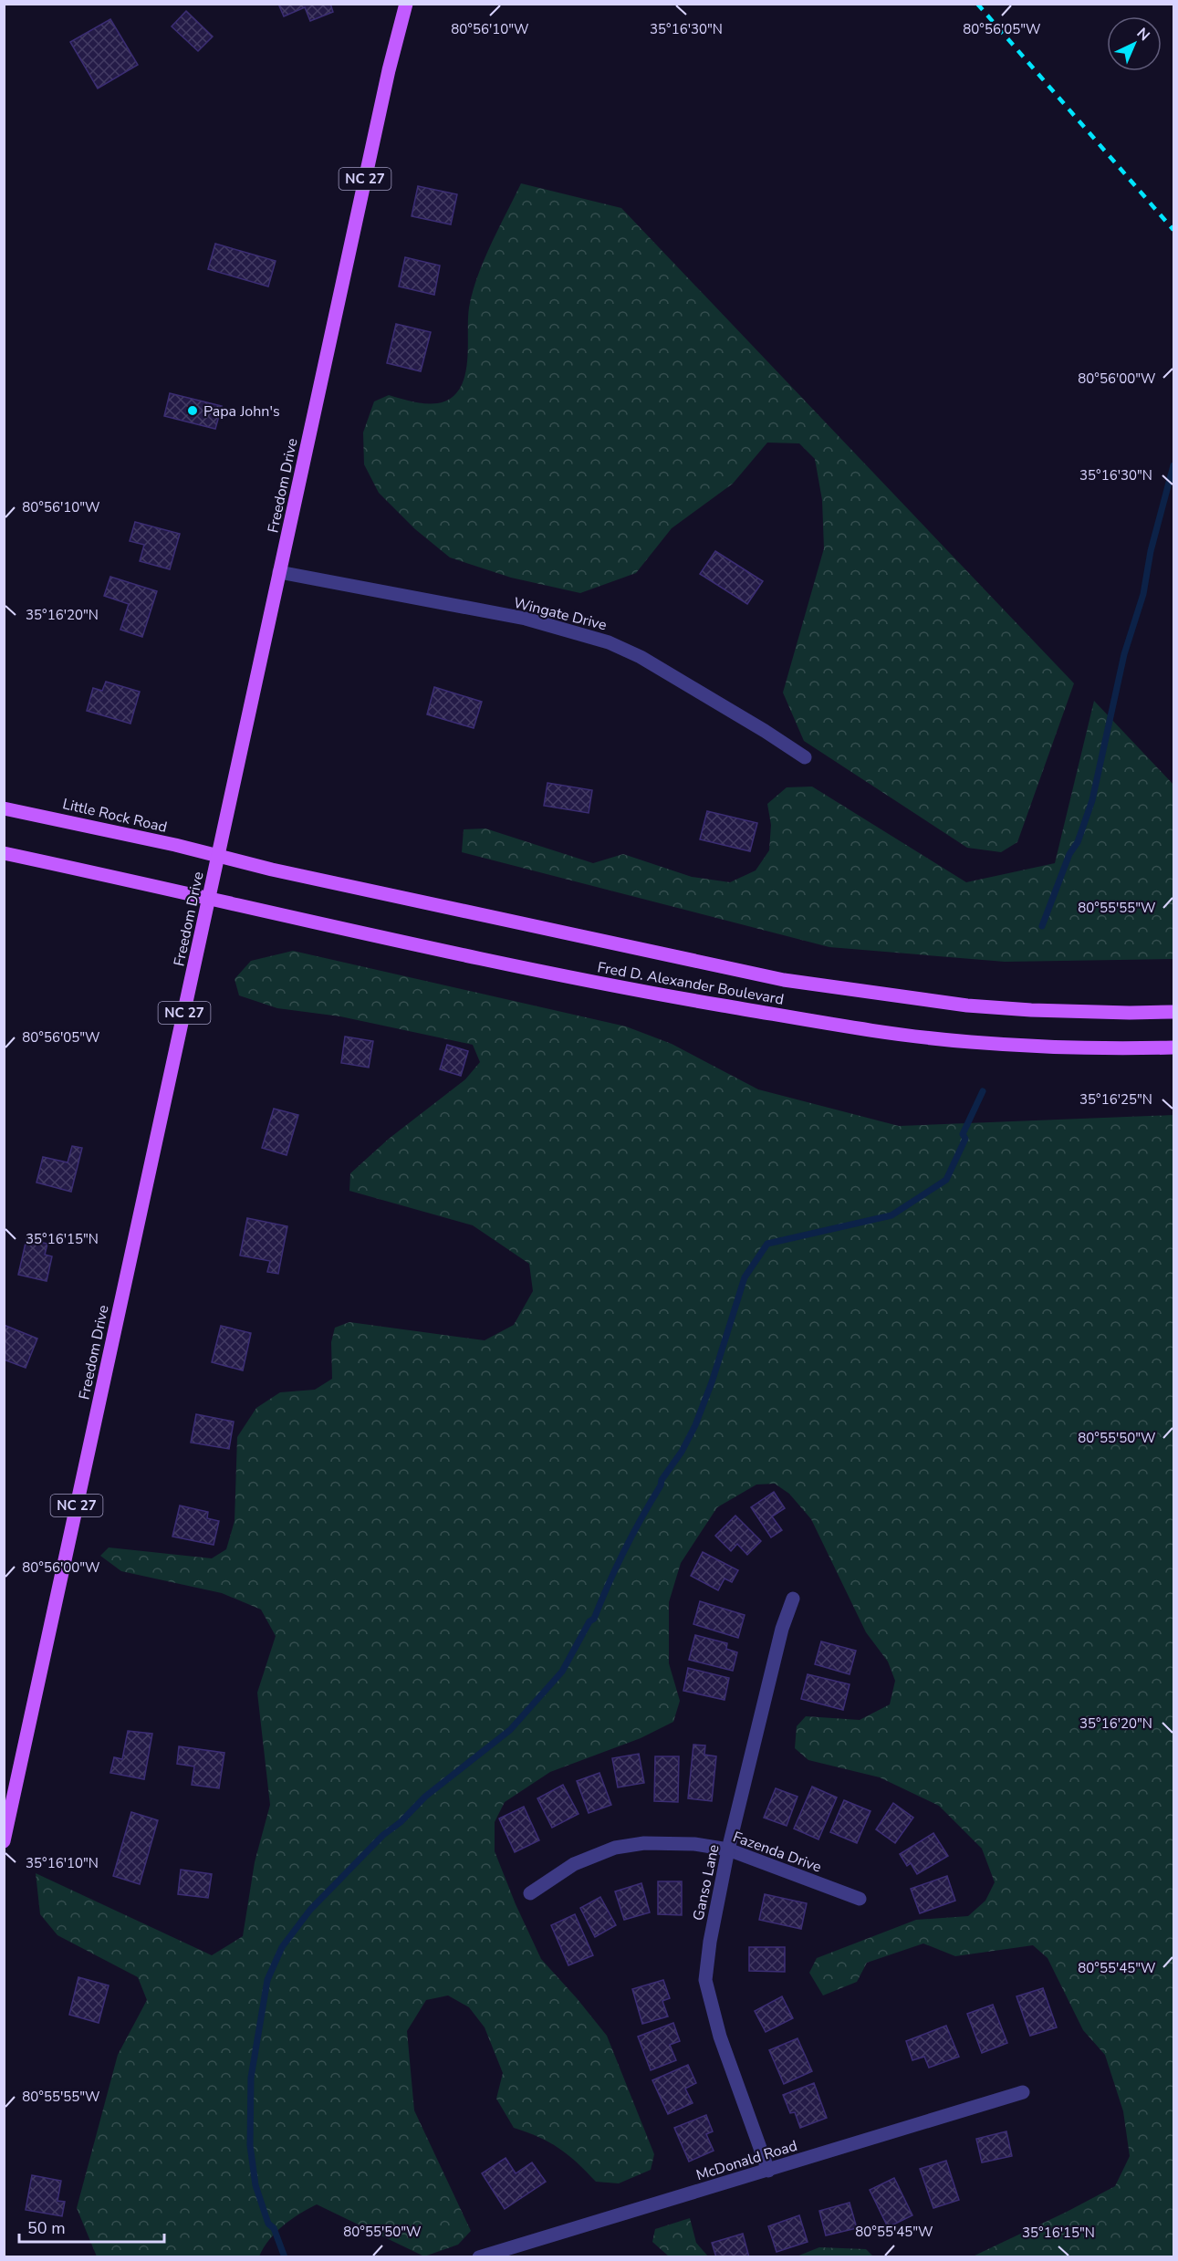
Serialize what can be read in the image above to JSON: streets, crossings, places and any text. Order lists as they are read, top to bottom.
{
  "streets": {
    "main road": [
      "NC 27",
      "Freedom Drive",
      "Little Rock Road",
      "Fred D. Alexander Boulevard"
    ],
    "street": [
      "Wingate Drive",
      "Fazenda Drive",
      "Ganso Lane",
      "McDonald Road"
    ]
  },
  "crossings": [
    ["Freedom Drive", "Wingate Drive"],
    ["Freedom Drive", "Little Rock Road"],
    ["Freedom Drive", "Fred D. Alexander Boulevard"],
    ["Little Rock Road", "Fred D. Alexander Boulevard"],
    ["Fazenda Drive", "Ganso Lane"],
    ["Ganso Lane", "McDonald Road"]
  ],
  "places": ["Papa John's"],
  "scale_bar": "50 m",
  "north": "top right",
  "coordinates": [
    "35°16'30\"N",
    "80°56'10\"W",
    "80°56'05\"W",
    "80°56'00\"W",
    "35°16'20\"N",
    "80°55'55\"W",
    "35°16'25\"N",
    "35°16'15\"N",
    "80°55'50\"W",
    "35°16'10\"N",
    "80°55'45\"W"
  ]
}
